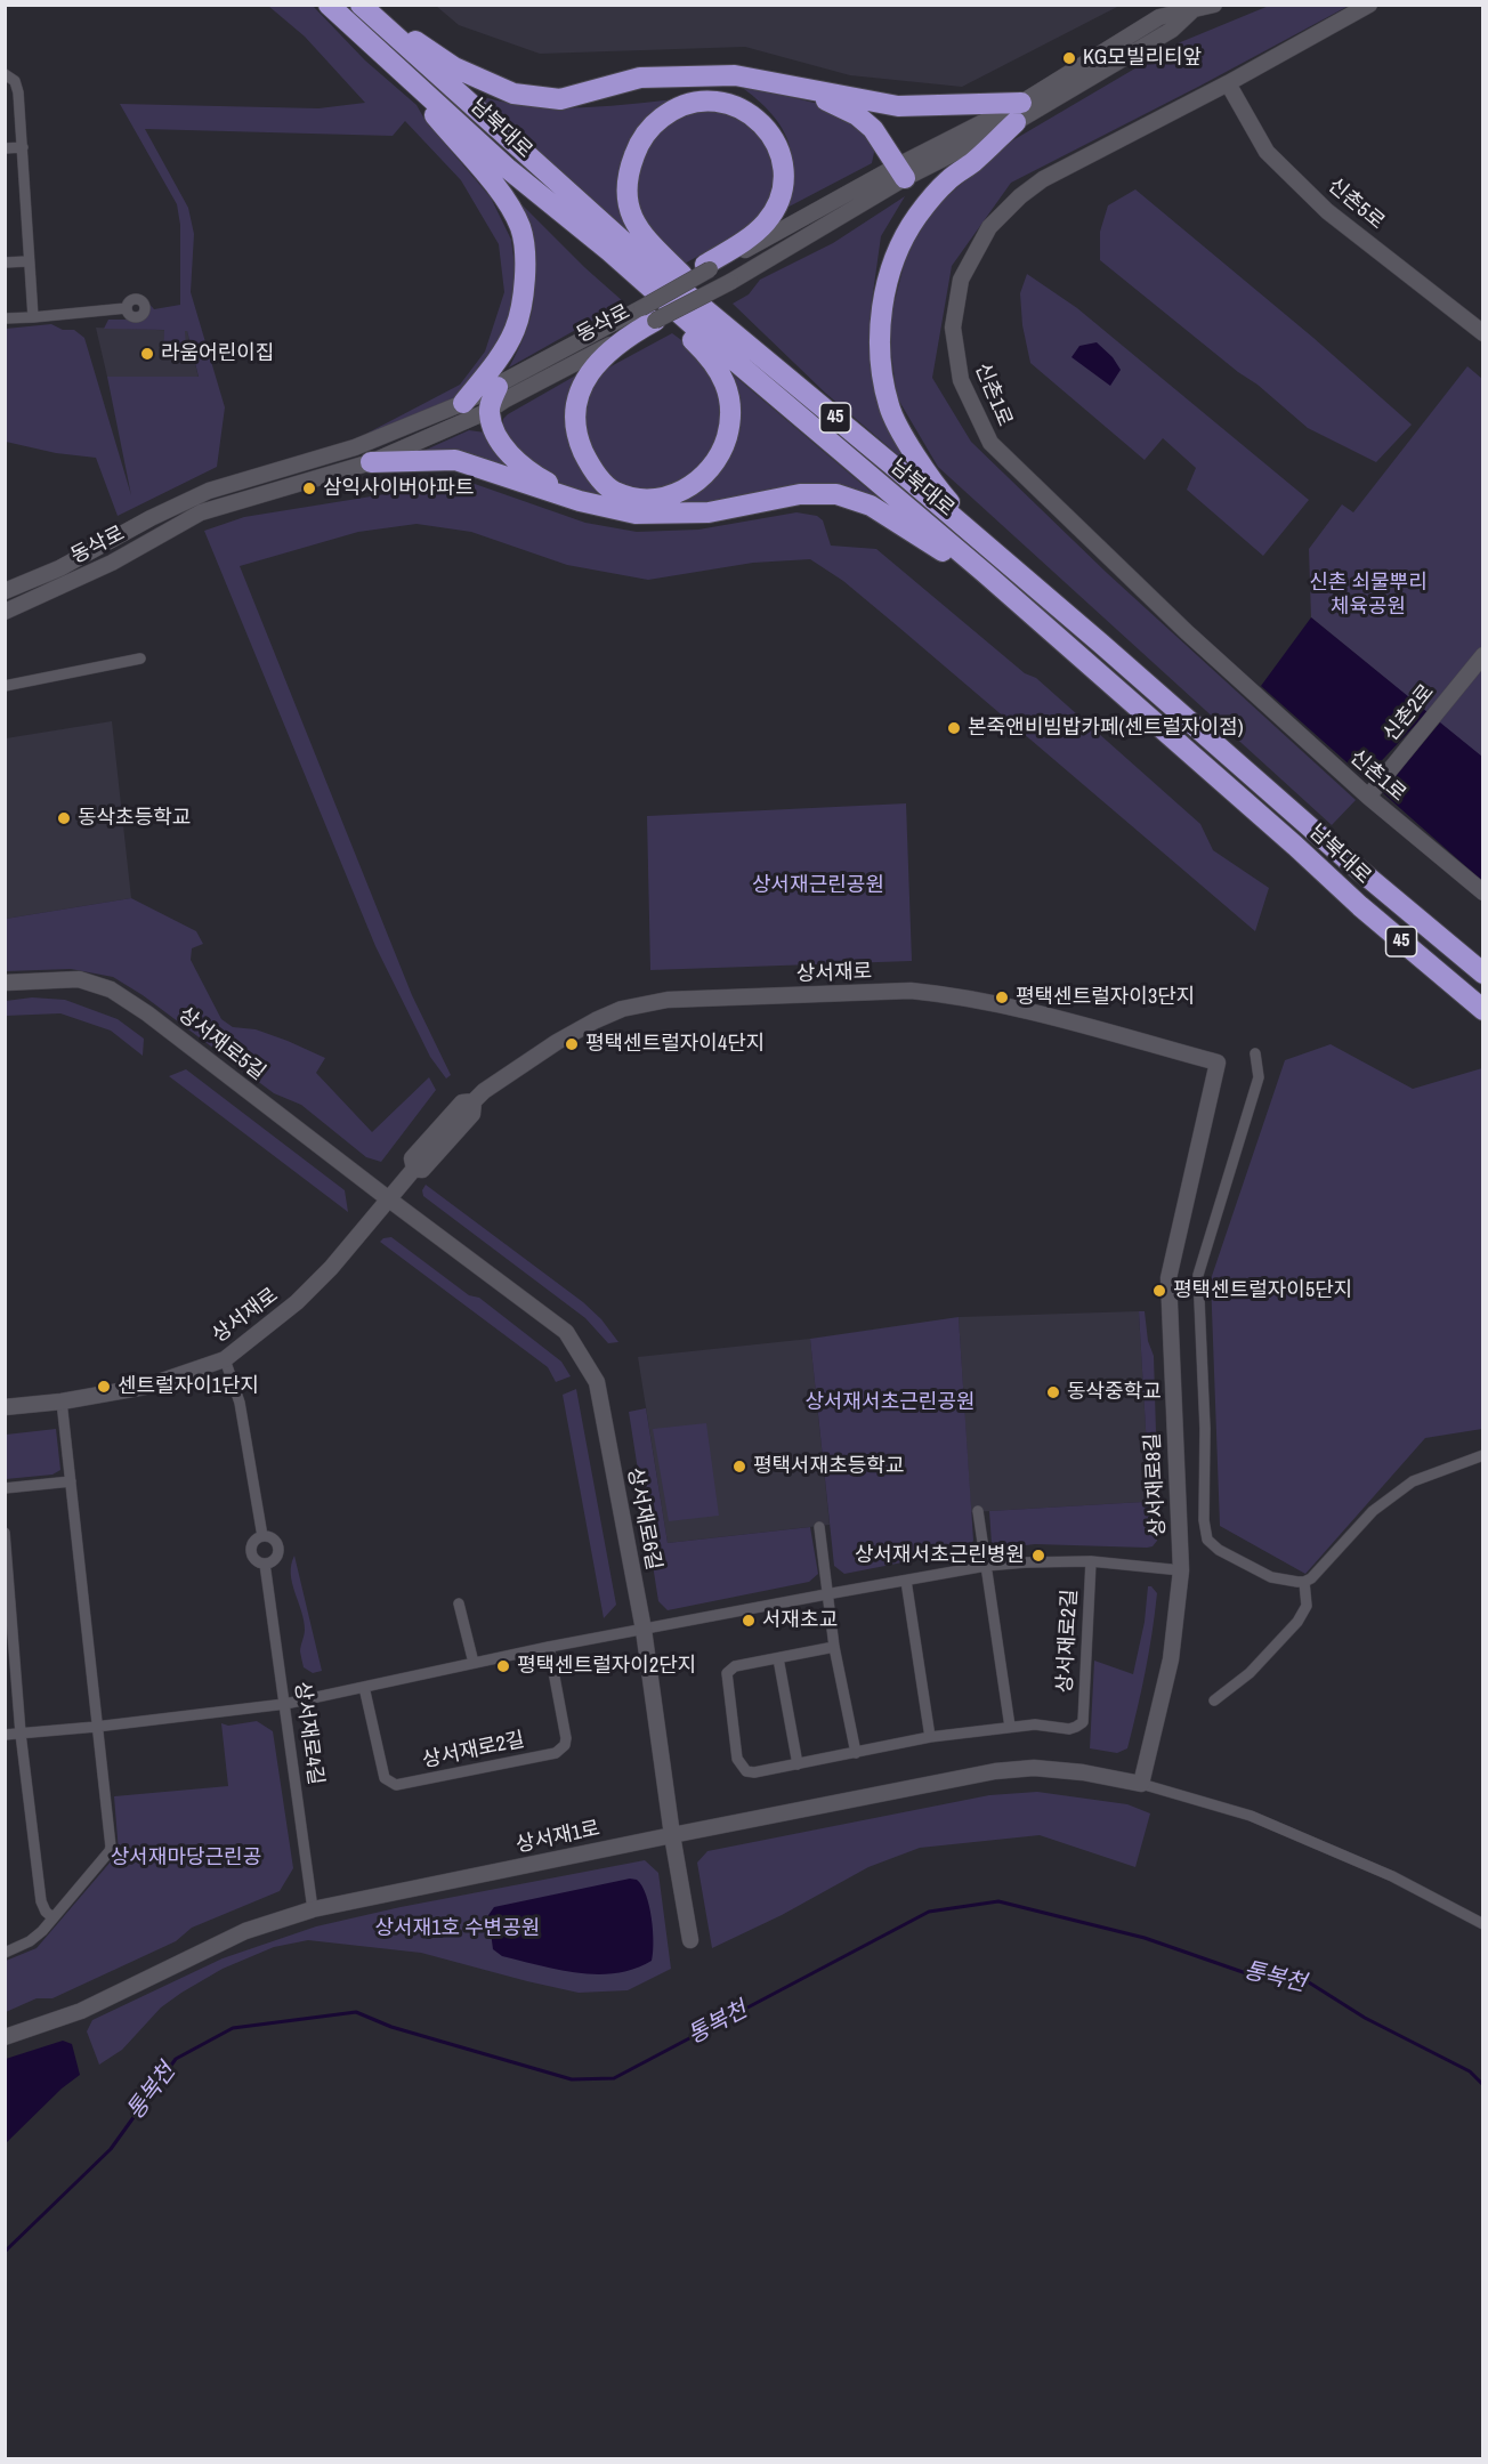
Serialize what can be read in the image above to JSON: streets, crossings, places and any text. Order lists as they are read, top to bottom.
{
  "streets": {
    "highway": ["남북대로", "45"],
    "street": [
      "신촌5로",
      "동삭로",
      "신촌1로",
      "신촌2로",
      "상서재로",
      "상서재로5길",
      "상서재로8길",
      "상서재로6길",
      "상서재로2길",
      "상서재로4길",
      "상서재1로"
    ]
  },
  "crossings": [
    ["신촌5로", "신촌1로"],
    ["신촌1로", "신촌2로"],
    ["상서재로", "상서재로5길"],
    ["상서재로", "상서재로8길"],
    ["상서재로", "상서재로6길"],
    ["상서재로5길", "상서재로6길"],
    ["상서재로8길", "상서재로2길"],
    ["상서재로8길", "상서재1로"],
    ["상서재로6길", "상서재로2길"],
    ["상서재로6길", "상서재1로"],
    ["상서재로2길", "상서재로4길"],
    ["상서재로4길", "상서재1로"]
  ],
  "water": ["통복천"],
  "parks": [
    "신촌 쇠물뿌리 체육공원",
    "상서재근린공원",
    "상서재서초근린공원",
    "상서재마당근린공",
    "상서재1호 수변공원"
  ],
  "places": [
    "KG모빌리티앞",
    "라움어린이집",
    "삼익사이버아파트",
    "본죽앤비빔밥카페(센트럴자이점)",
    "동삭초등학교",
    "평택센트럴자이3단지",
    "평택센트럴자이4단지",
    "평택센트럴자이5단지",
    "센트럴자이1단지",
    "동삭중학교",
    "평택서재초등학교",
    "상서재서초근린병원",
    "서재초교",
    "평택센트럴자이2단지"
  ]
}
